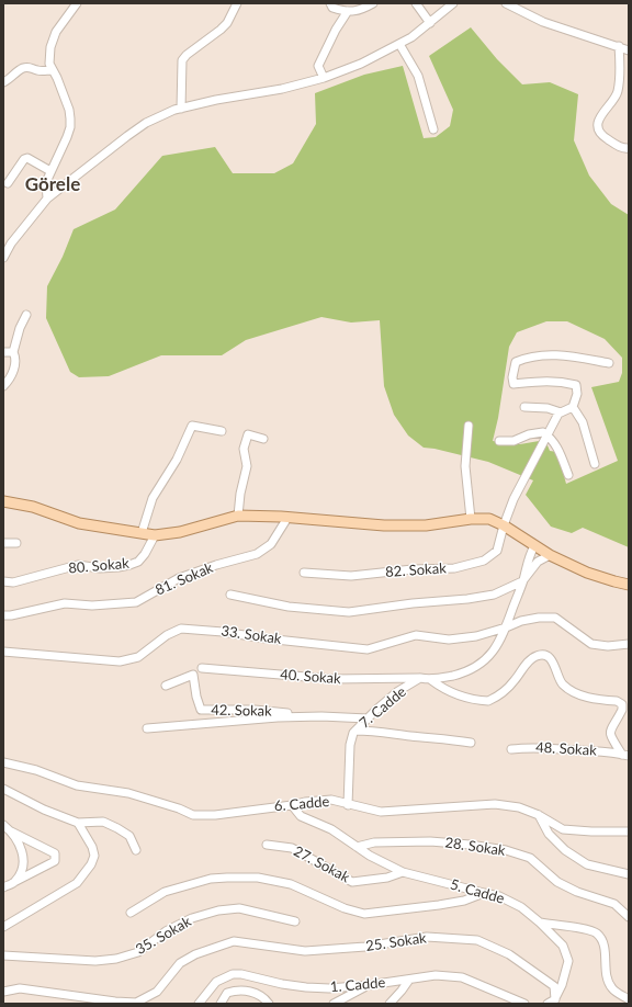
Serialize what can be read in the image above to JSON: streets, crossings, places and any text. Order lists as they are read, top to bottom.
{
  "streets": {
    "street": [
      "80. Sokak",
      "82. Sokak",
      "81. Sokak",
      "33. Sokak",
      "40. Sokak",
      "7. Cadde",
      "42. Sokak",
      "48. Sokak",
      "6. Cadde",
      "28. Sokak",
      "27. Sokak",
      "5. Cadde",
      "35. Sokak",
      "25. Sokak",
      "1. Cadde"
    ]
  },
  "crossings": [
    ["33. Sokak", "7. Cadde"],
    ["40. Sokak", "7. Cadde"],
    ["7. Cadde", "42. Sokak"],
    ["7. Cadde", "6. Cadde"],
    ["6. Cadde", "5. Cadde"],
    ["28. Sokak", "5. Cadde"],
    ["27. Sokak", "5. Cadde"],
    ["5. Cadde", "25. Sokak"]
  ],
  "districts": ["Görele"]
}
